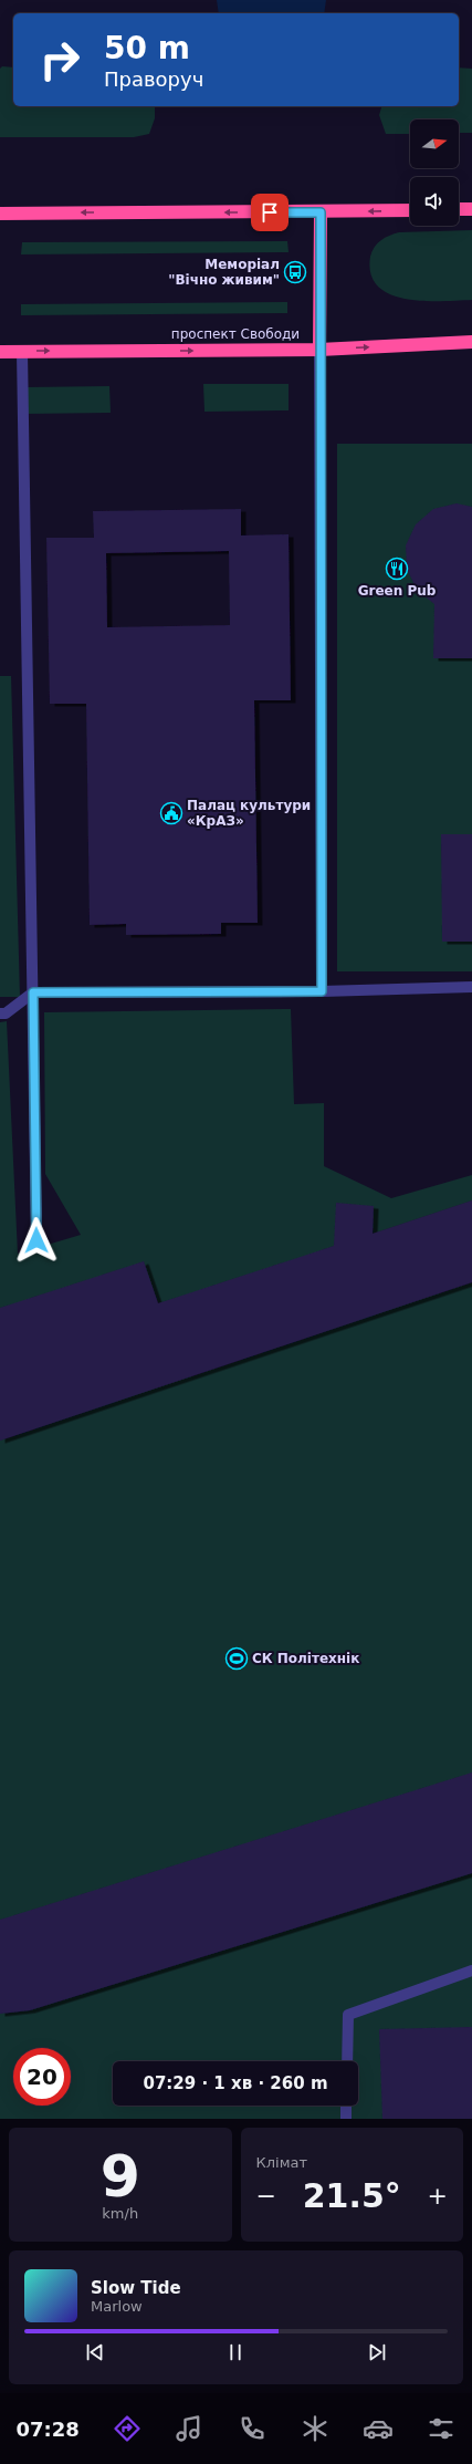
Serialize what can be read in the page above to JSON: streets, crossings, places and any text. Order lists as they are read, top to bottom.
{
  "streets": {
    "highway": ["проспект Свободи"]
  },
  "one_way": ["проспект Свободи"],
  "places": {
    "bus stop": ["Меморіал \"Вічно живим\""],
    "restaurant": ["Green Pub"],
    "public building": ["Палац культури «КрАЗ»"],
    "sports": ["СК Політехнік"]
  },
  "north": "right",
  "page": {
    "turn": ["50 m", "Праворуч"],
    "limit": "20",
    "trip": "07:29 · 1 хв · 260 m",
    "tile": [
      ["9", "km/h"],
      "Клімат"
    ],
    "heat": ["−", "21.5°", "+"],
    "song": ["Slow Tide", "Marlow"],
    "tabs": "07:28"
  }
}
